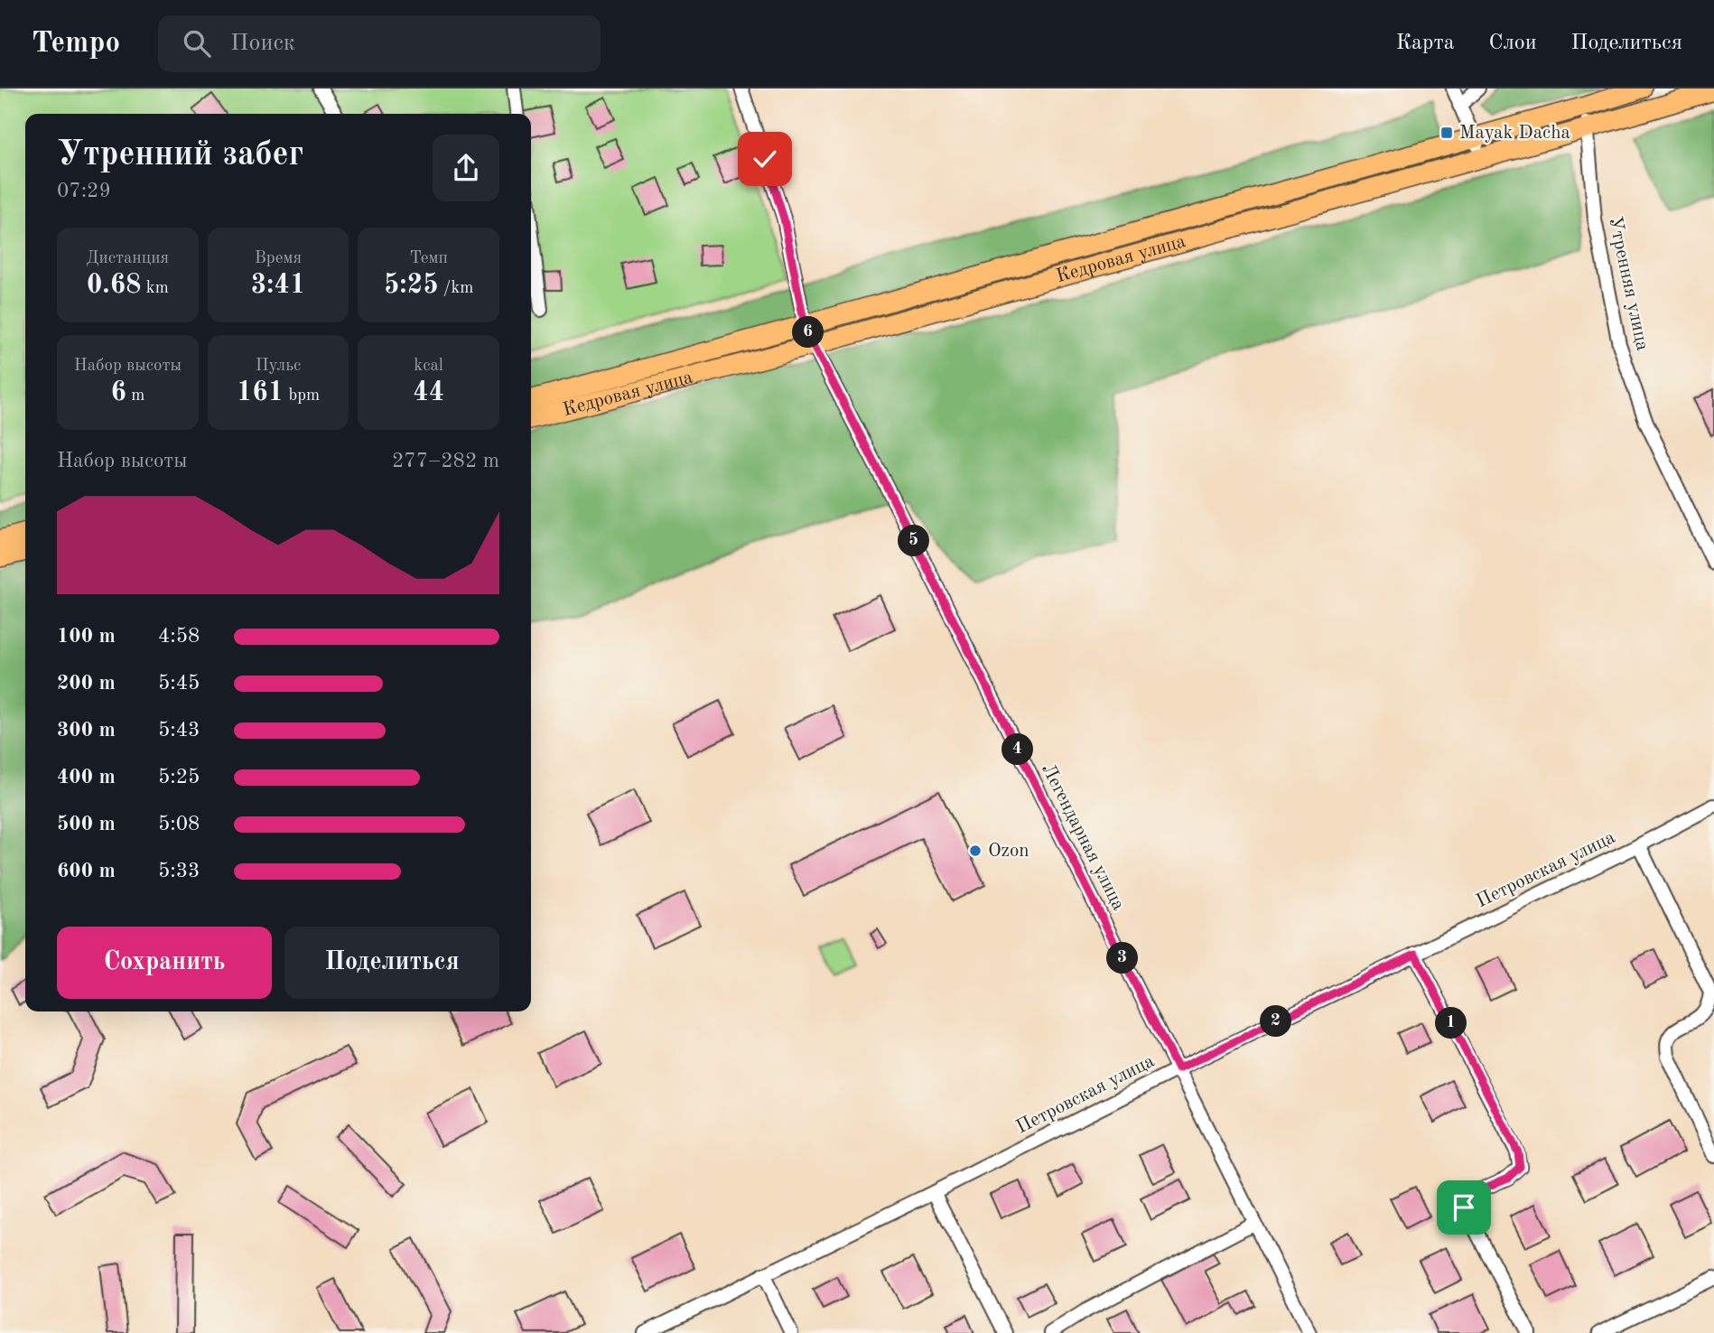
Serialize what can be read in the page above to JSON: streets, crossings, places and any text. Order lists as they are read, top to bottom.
{
  "streets": {
    "main road": ["Кедровая улица"],
    "street": ["Утренняя улица", "Легендарная улица", "Петровская улица"]
  },
  "crossings": [
    ["Кедровая улица", "Утренняя улица"],
    ["Кедровая улица", "Легендарная улица"],
    ["Легендарная улица", "Петровская улица"]
  ],
  "places": {
    "transit": ["Mayak Dacha"],
    "other": ["Ozon"]
  },
  "page": {
    "header": "Tempo",
    "search": "Поиск",
    "nav": ["Карта", "Слои", "Поделиться"],
    "heading": ["Утренний забег", "07:29"],
    "stats": [
      ["Дистанция", "0.68 km"],
      ["Время", "3:41"],
      ["Темп", "5:25 /km"],
      ["Набор высоты", "6 m"],
      ["Пульс", "161 bpm"],
      ["kcal", "44"]
    ],
    "pins": [
      "6",
      "5",
      "4",
      "3",
      "2",
      "1"
    ],
    "chart": ["Набор высоты", "277–282 m"],
    "list": [
      {
        "name": "100 m",
        "note": "4:58"
      },
      {
        "name": "200 m",
        "note": "5:45"
      },
      {
        "name": "300 m",
        "note": "5:43"
      },
      {
        "name": "400 m",
        "note": "5:25"
      },
      {
        "name": "500 m",
        "note": "5:08"
      },
      {
        "name": "600 m",
        "note": "5:33"
      }
    ],
    "buttons": ["Сохранить", "Поделиться"]
  }
}
